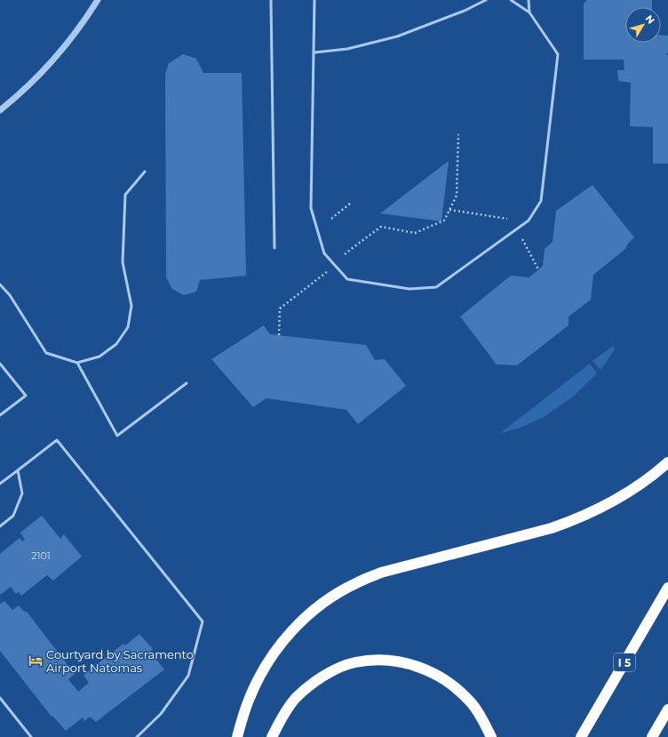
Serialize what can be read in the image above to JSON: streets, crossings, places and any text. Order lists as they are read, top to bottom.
{
  "streets": {
    "highway": ["I 5"]
  },
  "places": {
    "hotel": ["Courtyard by Sacramento Airport Natomas"]
  },
  "house_numbers": ["2101"],
  "north": "top right"
}
